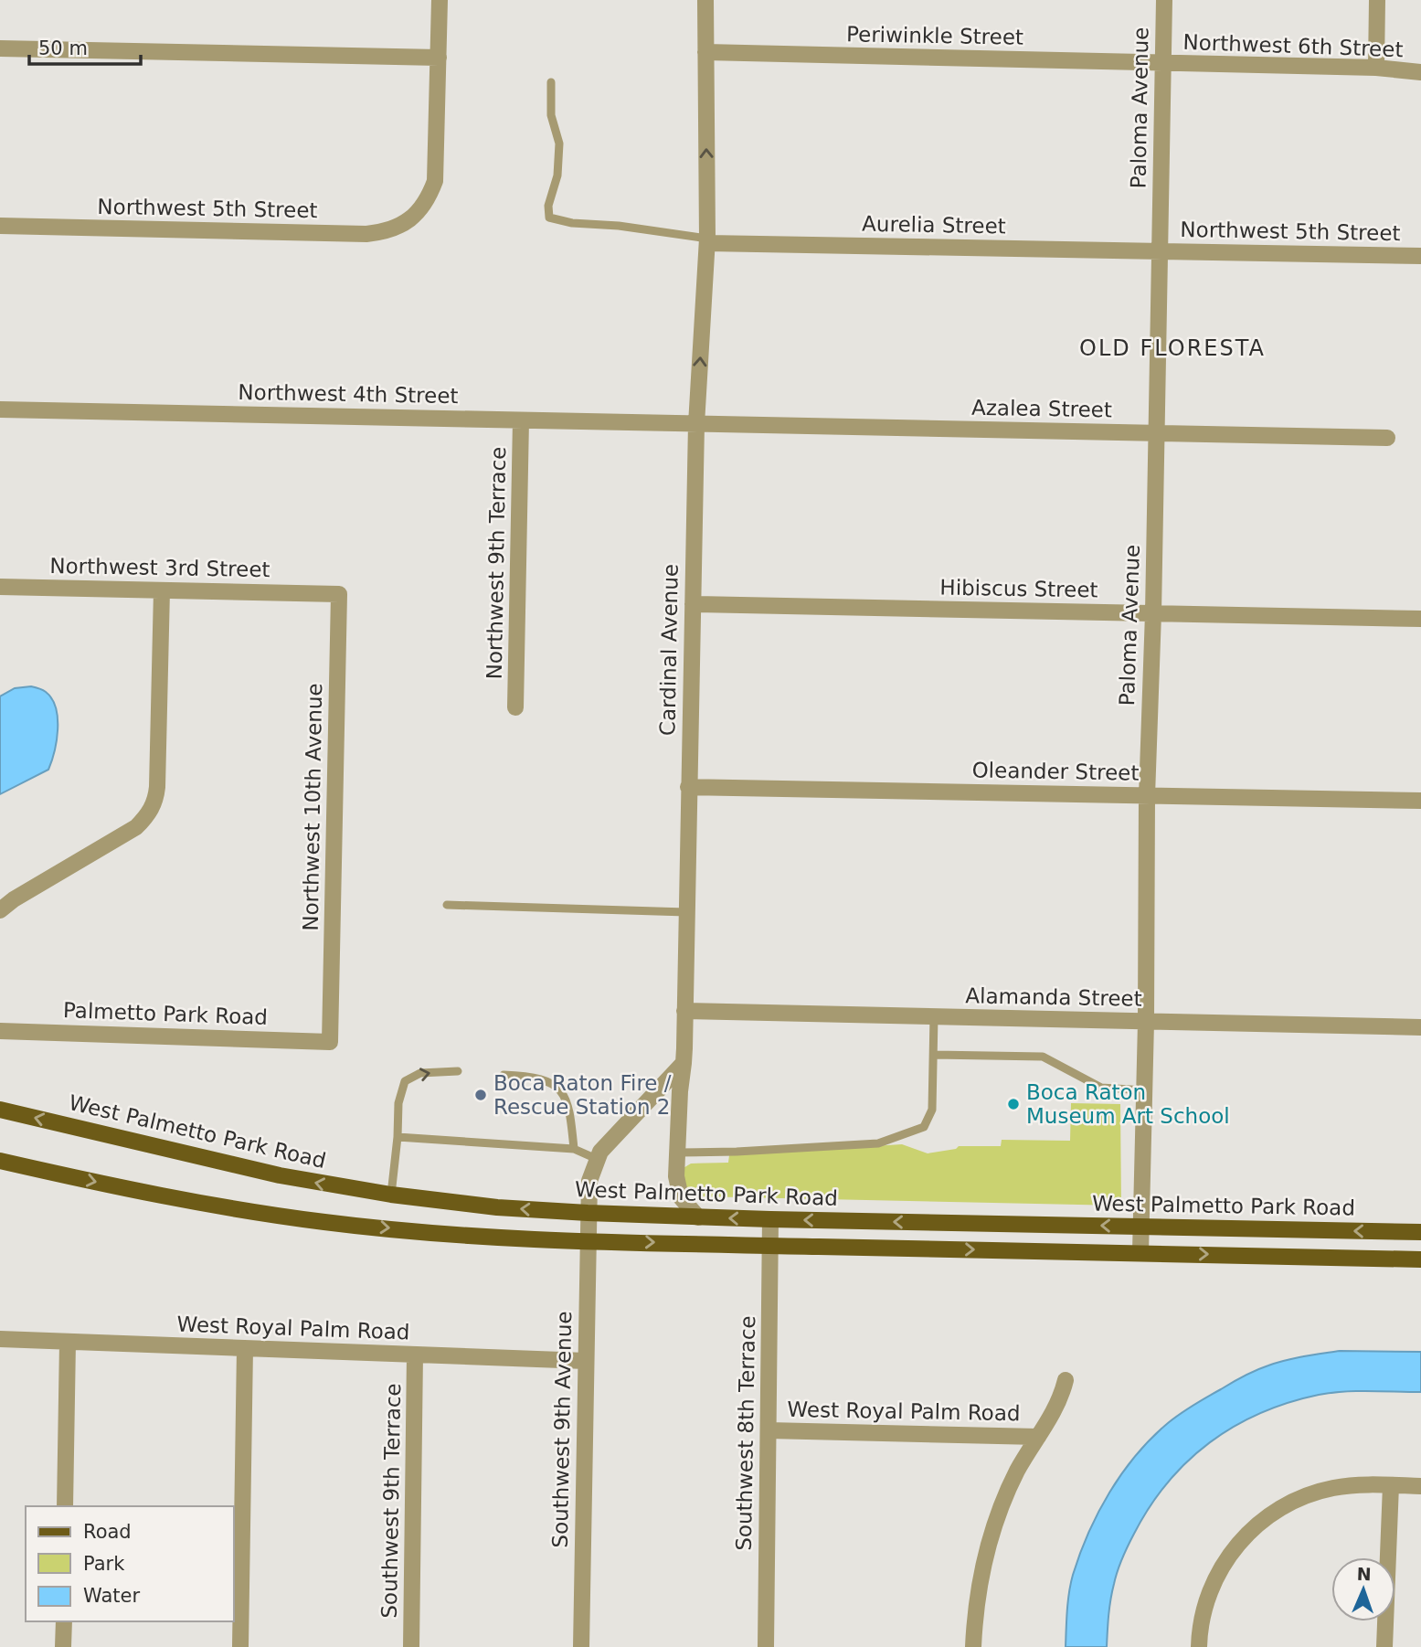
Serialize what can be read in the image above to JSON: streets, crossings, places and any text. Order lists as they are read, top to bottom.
{
  "streets": {
    "main road": ["West Palmetto Park Road"],
    "street": [
      "Periwinkle Street",
      "Northwest 6th Street",
      "Paloma Avenue",
      "Northwest 5th Street",
      "Aurelia Street",
      "Northwest 4th Street",
      "Azalea Street",
      "Northwest 9th Terrace",
      "Northwest 3rd Street",
      "Hibiscus Street",
      "Cardinal Avenue",
      "Oleander Street",
      "Northwest 10th Avenue",
      "Alamanda Street",
      "Palmetto Park Road",
      "West Royal Palm Road",
      "Southwest 9th Avenue",
      "Southwest 8th Terrace",
      "Southwest 9th Terrace"
    ]
  },
  "crossings": [
    ["Periwinkle Street", "Northwest 6th Street"],
    ["Periwinkle Street", "Paloma Avenue"],
    ["Periwinkle Street", "Cardinal Avenue"],
    ["Northwest 6th Street", "Paloma Avenue"],
    ["Paloma Avenue", "Northwest 5th Street"],
    ["Paloma Avenue", "Aurelia Street"],
    ["Paloma Avenue", "Azalea Street"],
    ["Paloma Avenue", "Hibiscus Street"],
    ["Paloma Avenue", "Oleander Street"],
    ["Paloma Avenue", "Alamanda Street"],
    ["Paloma Avenue", "West Palmetto Park Road"],
    ["Northwest 5th Street", "Aurelia Street"],
    ["Aurelia Street", "Cardinal Avenue"],
    ["Northwest 4th Street", "Azalea Street"],
    ["Northwest 4th Street", "Northwest 9th Terrace"],
    ["Northwest 4th Street", "Cardinal Avenue"],
    ["Azalea Street", "Cardinal Avenue"],
    ["Northwest 3rd Street", "Northwest 10th Avenue"],
    ["Hibiscus Street", "Cardinal Avenue"],
    ["Cardinal Avenue", "Oleander Street"],
    ["Cardinal Avenue", "Alamanda Street"],
    ["Cardinal Avenue", "West Palmetto Park Road"],
    ["Northwest 10th Avenue", "Palmetto Park Road"],
    ["West Palmetto Park Road", "Southwest 9th Avenue"],
    ["West Palmetto Park Road", "Southwest 8th Terrace"],
    ["West Royal Palm Road", "Southwest 9th Avenue"],
    ["West Royal Palm Road", "Southwest 8th Terrace"],
    ["West Royal Palm Road", "Southwest 9th Terrace"]
  ],
  "districts": ["OLD FLORESTA"],
  "places": ["Boca Raton Fire / Rescue Station 2", "Boca Raton Museum Art School"],
  "legend": ["Road", "Park", "Water"],
  "scale_bar": "50 m",
  "north": "top"
}
